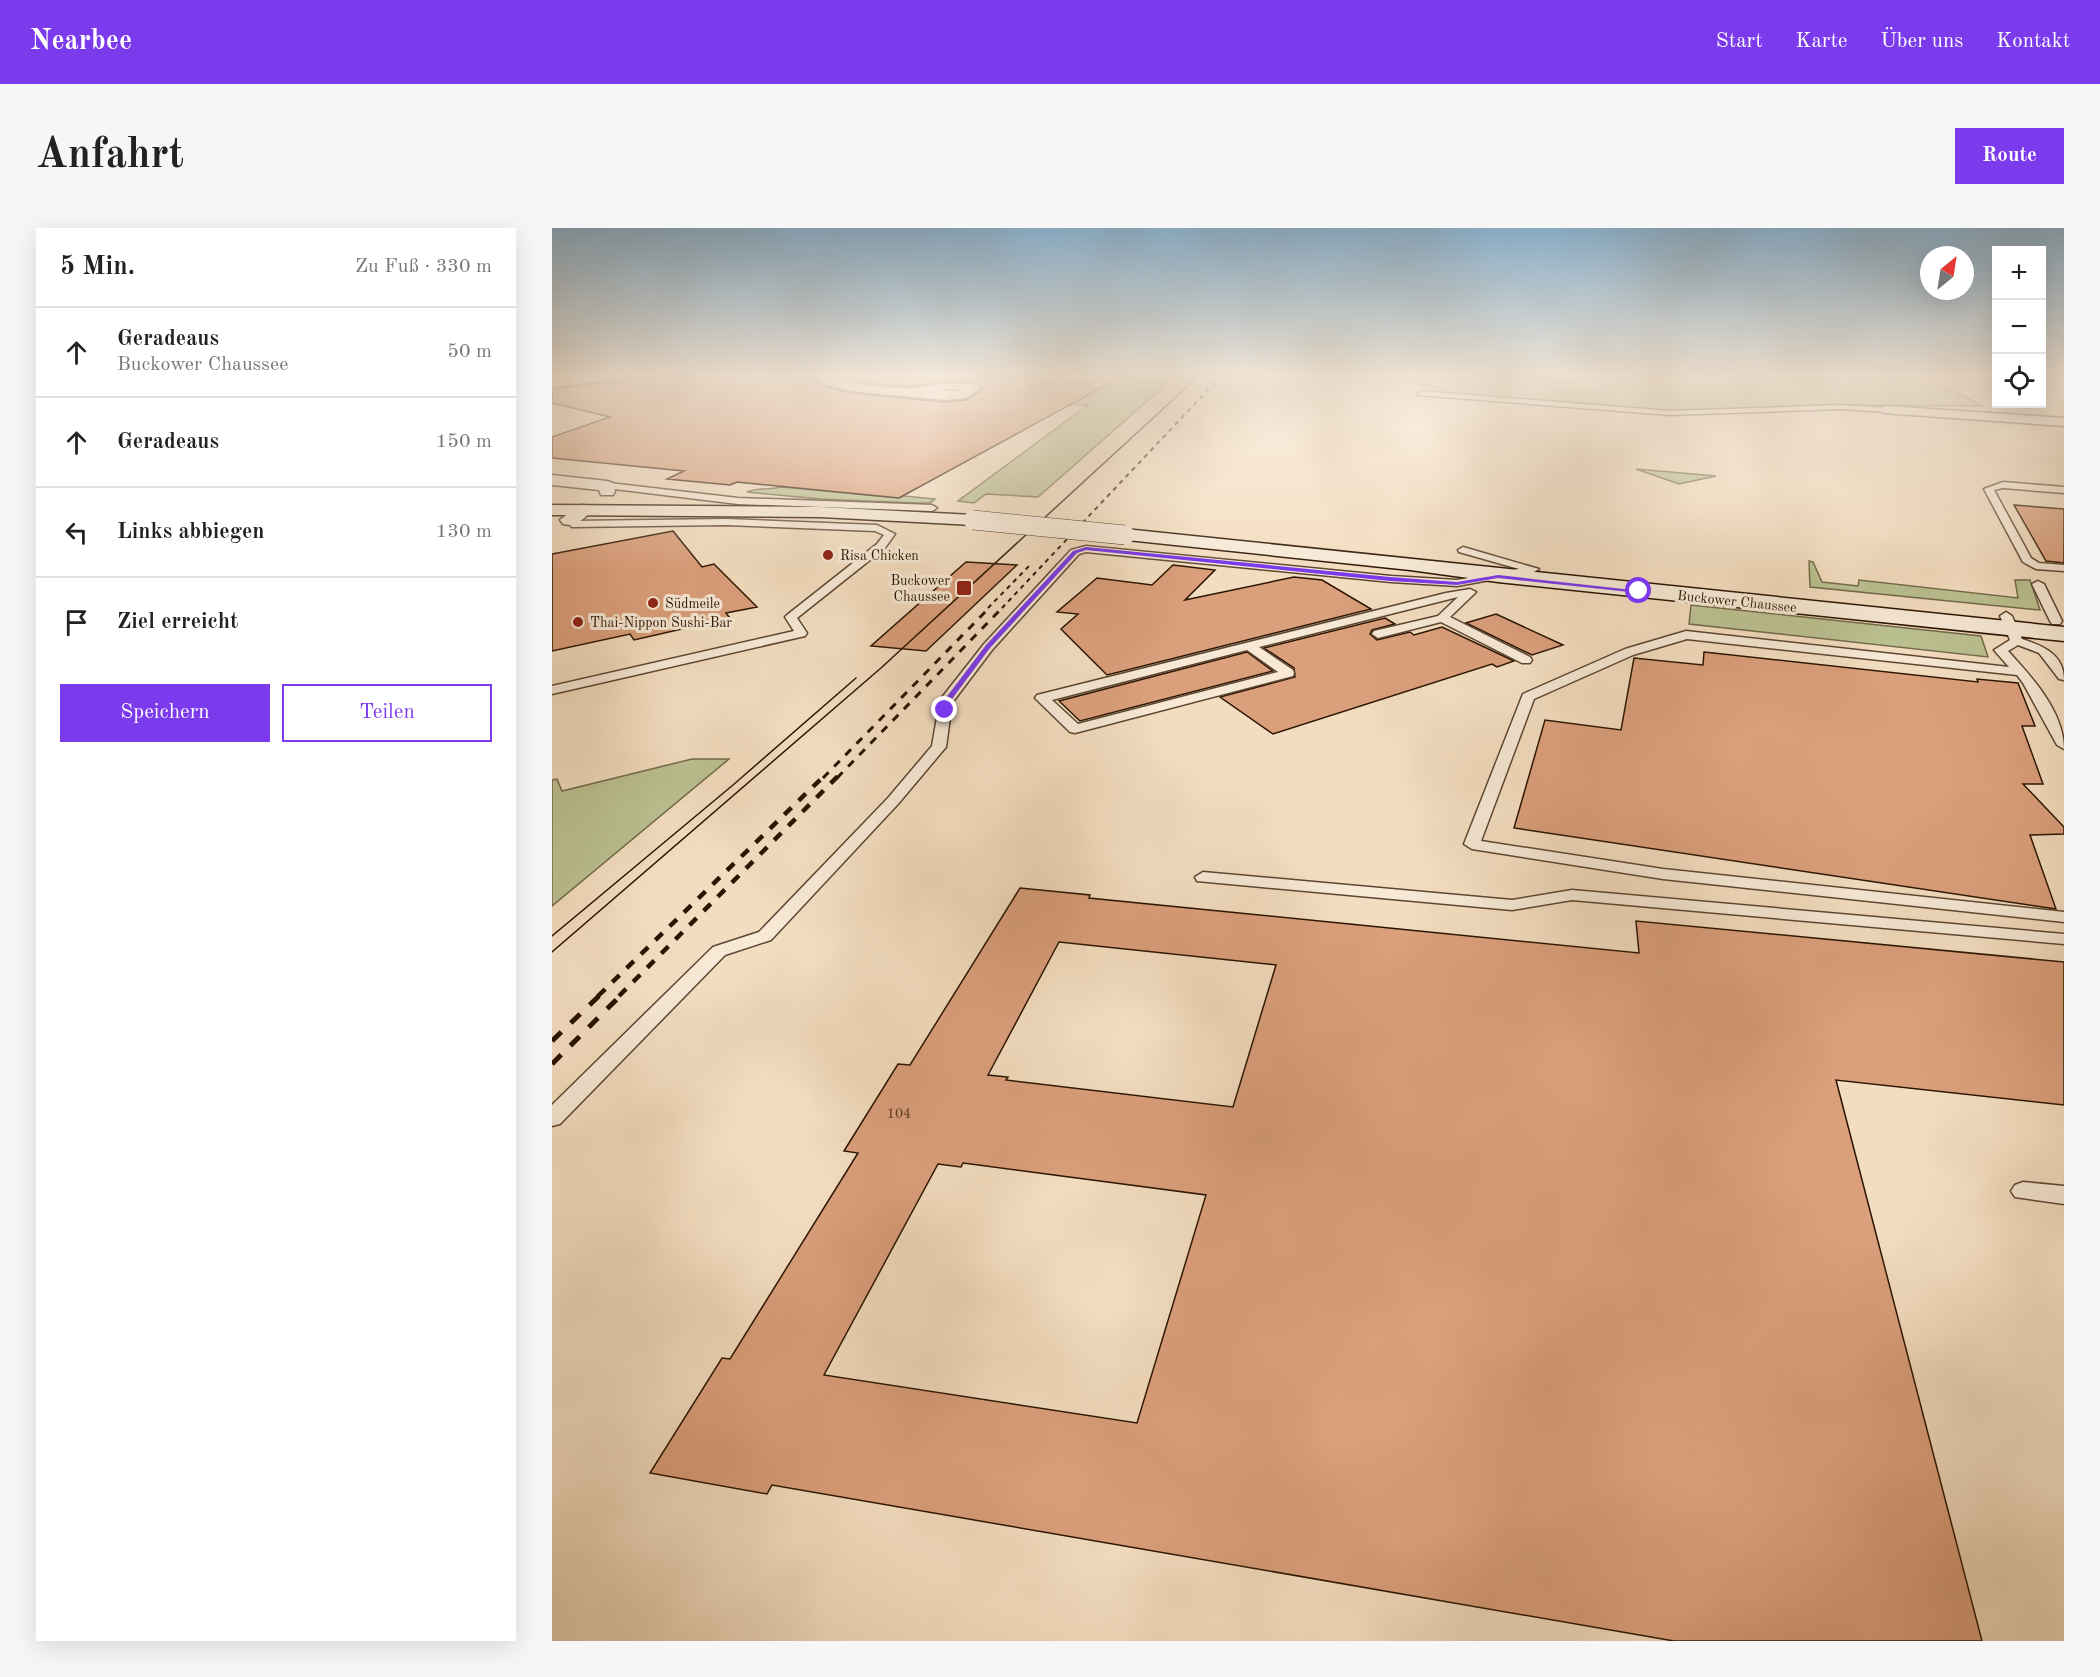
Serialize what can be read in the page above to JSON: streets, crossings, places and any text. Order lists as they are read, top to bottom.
{
  "streets": {
    "main road": ["Buckower Chaussee"]
  },
  "places": {
    "other": ["Risa Chicken", "Südmeile", "Thai-Nippon Sushi-Bar"],
    "transit": ["Buckower Chaussee"]
  },
  "house_numbers": ["104"],
  "north": "top right",
  "page": {
    "header": "Nearbee",
    "nav": [
      "Start",
      "Karte",
      "Über uns",
      "Kontakt"
    ],
    "buttons": [
      "Route",
      ["Speichern", "Teilen"]
    ],
    "title": "Anfahrt",
    "heading": ["5 Min.", "Zu Fuß · 330 m"],
    "map_buttons": ["+", "−"],
    "list": [
      ["Geradeaus", "Buckower Chaussee", "50 m"],
      ["Geradeaus", "150 m"],
      ["Links abbiegen", "130 m"],
      "Ziel erreicht"
    ]
  }
}
